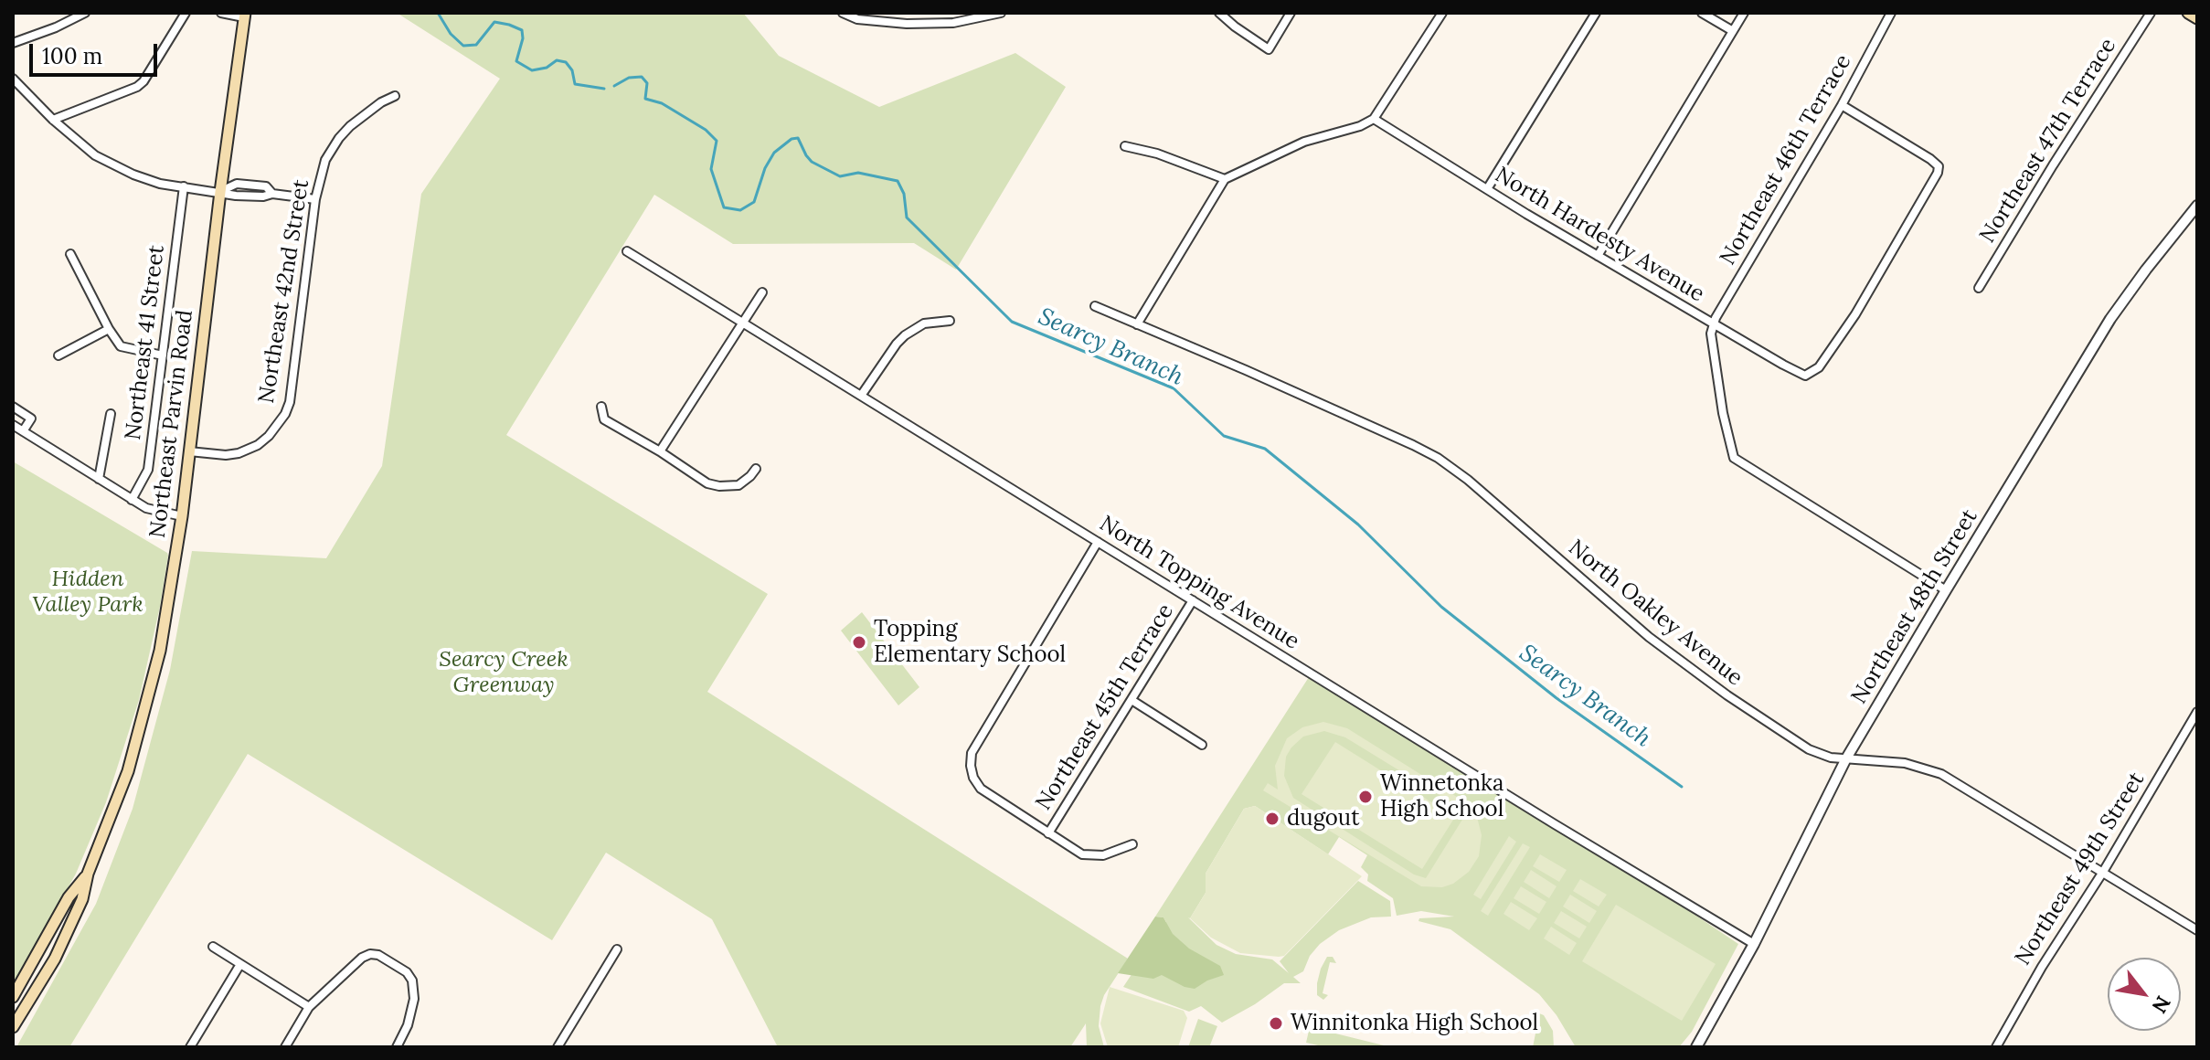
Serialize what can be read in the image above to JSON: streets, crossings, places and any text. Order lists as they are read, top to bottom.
{
  "streets": {
    "main road": ["Northeast Parvin Road"],
    "street": [
      "Northeast 47th Terrace",
      "Northeast 46th Terrace",
      "North Hardesty Avenue",
      "Northeast 42nd Street",
      "Northeast 41 Street",
      "North Topping Avenue",
      "Northeast 48th Street",
      "North Oakley Avenue",
      "Northeast 45th Terrace",
      "Northeast 49th Street"
    ]
  },
  "crossings": [
    ["Northeast 46th Terrace", "North Hardesty Avenue"],
    ["Northeast 42nd Street", "Northeast Parvin Road"],
    ["North Topping Avenue", "Northeast 48th Street"],
    ["North Topping Avenue", "Northeast 45th Terrace"],
    ["Northeast 48th Street", "North Oakley Avenue"],
    ["North Oakley Avenue", "Northeast 49th Street"]
  ],
  "water": ["Searcy Branch"],
  "parks": ["Hidden Valley Park", "Searcy Creek Greenway"],
  "places": [
    "Topping Elementary School",
    "Winnetonka High School",
    "dugout",
    "Winnitonka High School"
  ],
  "scale_bar": "100 m",
  "north": "bottom right"
}
